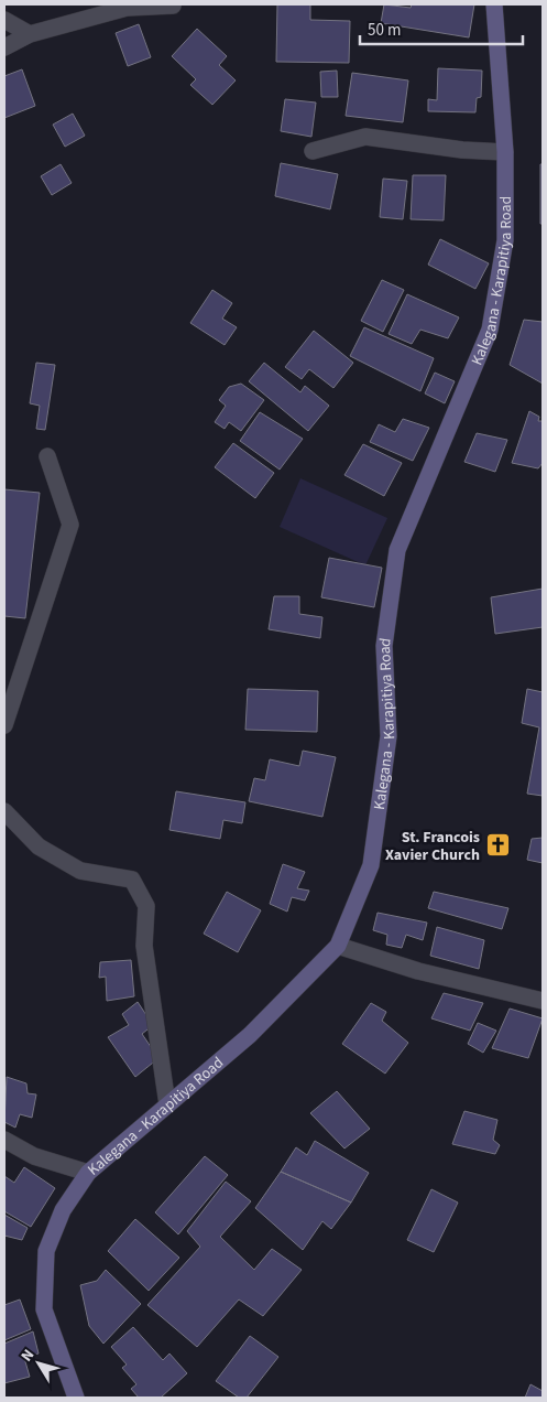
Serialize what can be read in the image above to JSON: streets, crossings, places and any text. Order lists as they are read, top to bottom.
{
  "streets": {
    "main road": ["Kalegana - Karapitiya Road"]
  },
  "places": {
    "church": ["St. Francois Xavier Church"]
  },
  "scale_bar": "50 m",
  "north": "top left"
}
